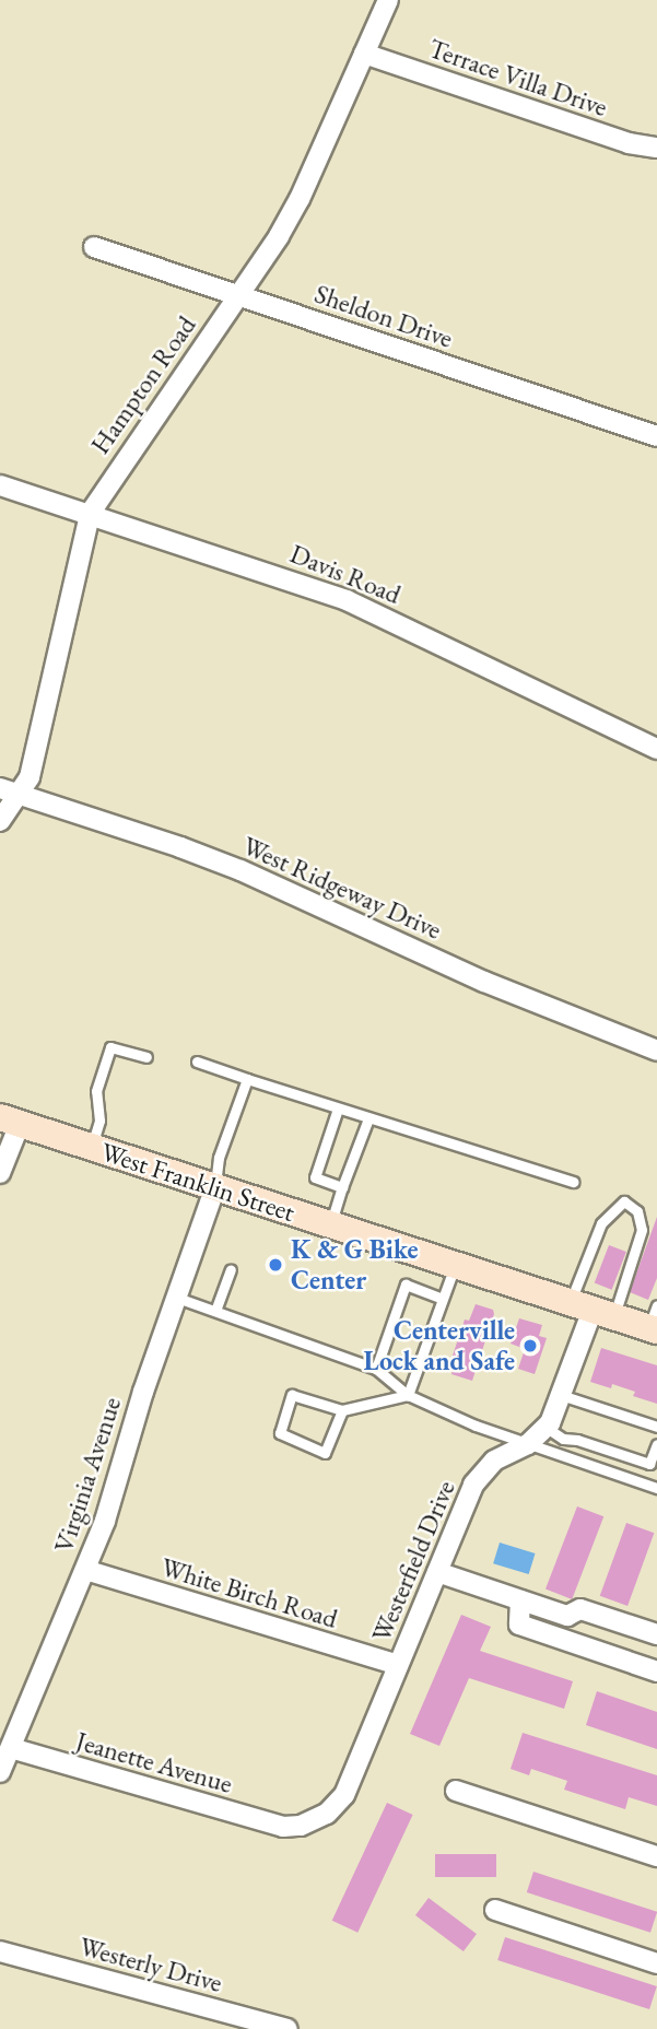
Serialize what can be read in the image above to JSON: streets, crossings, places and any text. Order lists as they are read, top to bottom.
{
  "streets": {
    "main road": ["West Franklin Street"],
    "street": [
      "Terrace Villa Drive",
      "Sheldon Drive",
      "Hampton Road",
      "Davis Road",
      "West Ridgeway Drive",
      "Virginia Avenue",
      "Westerfield Drive",
      "White Birch Road",
      "Jeanette Avenue",
      "Westerly Drive"
    ]
  },
  "crossings": [
    ["Terrace Villa Drive", "Hampton Road"],
    ["Sheldon Drive", "Hampton Road"],
    ["Hampton Road", "Davis Road"],
    ["Hampton Road", "West Ridgeway Drive"],
    ["West Franklin Street", "Virginia Avenue"],
    ["West Franklin Street", "Westerfield Drive"],
    ["Virginia Avenue", "White Birch Road"],
    ["Virginia Avenue", "Jeanette Avenue"],
    ["Westerfield Drive", "White Birch Road"],
    ["Westerfield Drive", "Jeanette Avenue"]
  ],
  "places": ["K & G Bike Center", "Centerville Lock and Safe"]
}
